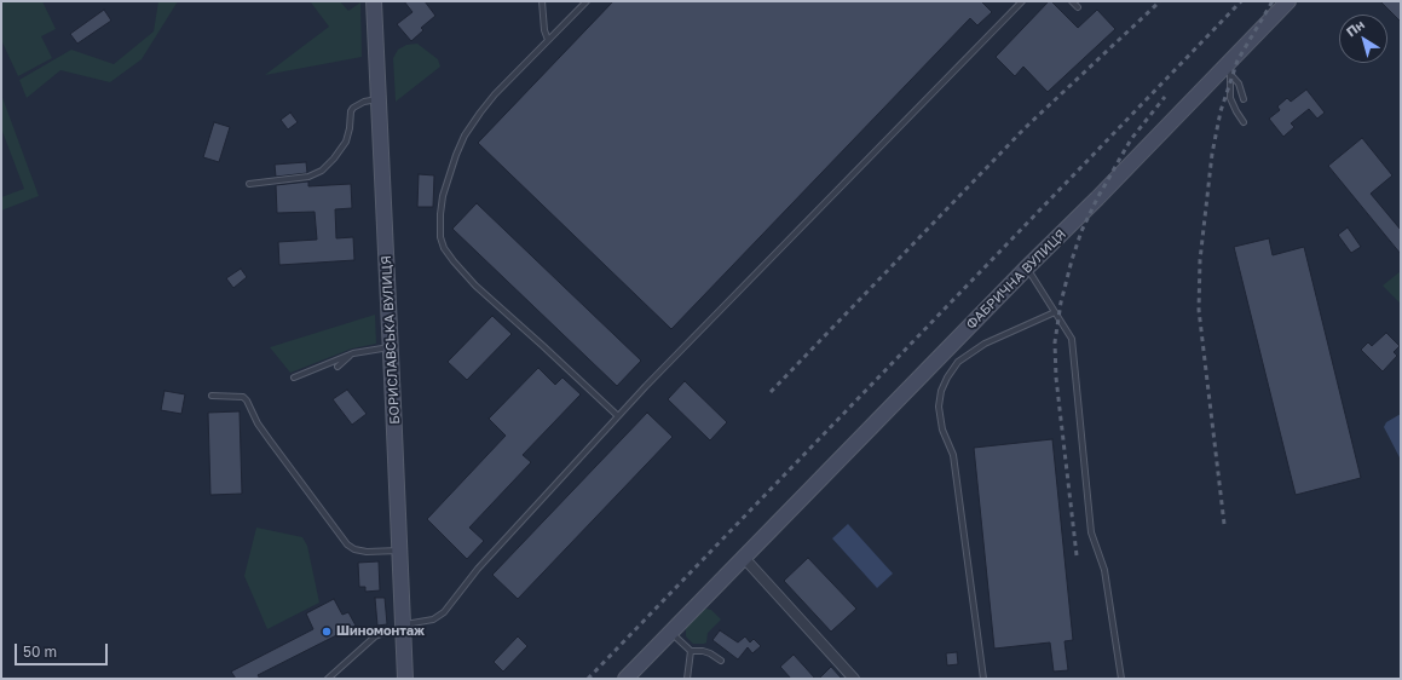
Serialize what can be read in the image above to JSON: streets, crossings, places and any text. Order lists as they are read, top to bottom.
{
  "streets": {
    "street": ["ФАБРИЧНА ВУЛИЦЯ", "БОРИСЛАВСЬКА ВУЛИЦЯ"]
  },
  "places": ["Шиномонтаж"],
  "scale_bar": "50 m",
  "north": "top left"
}
